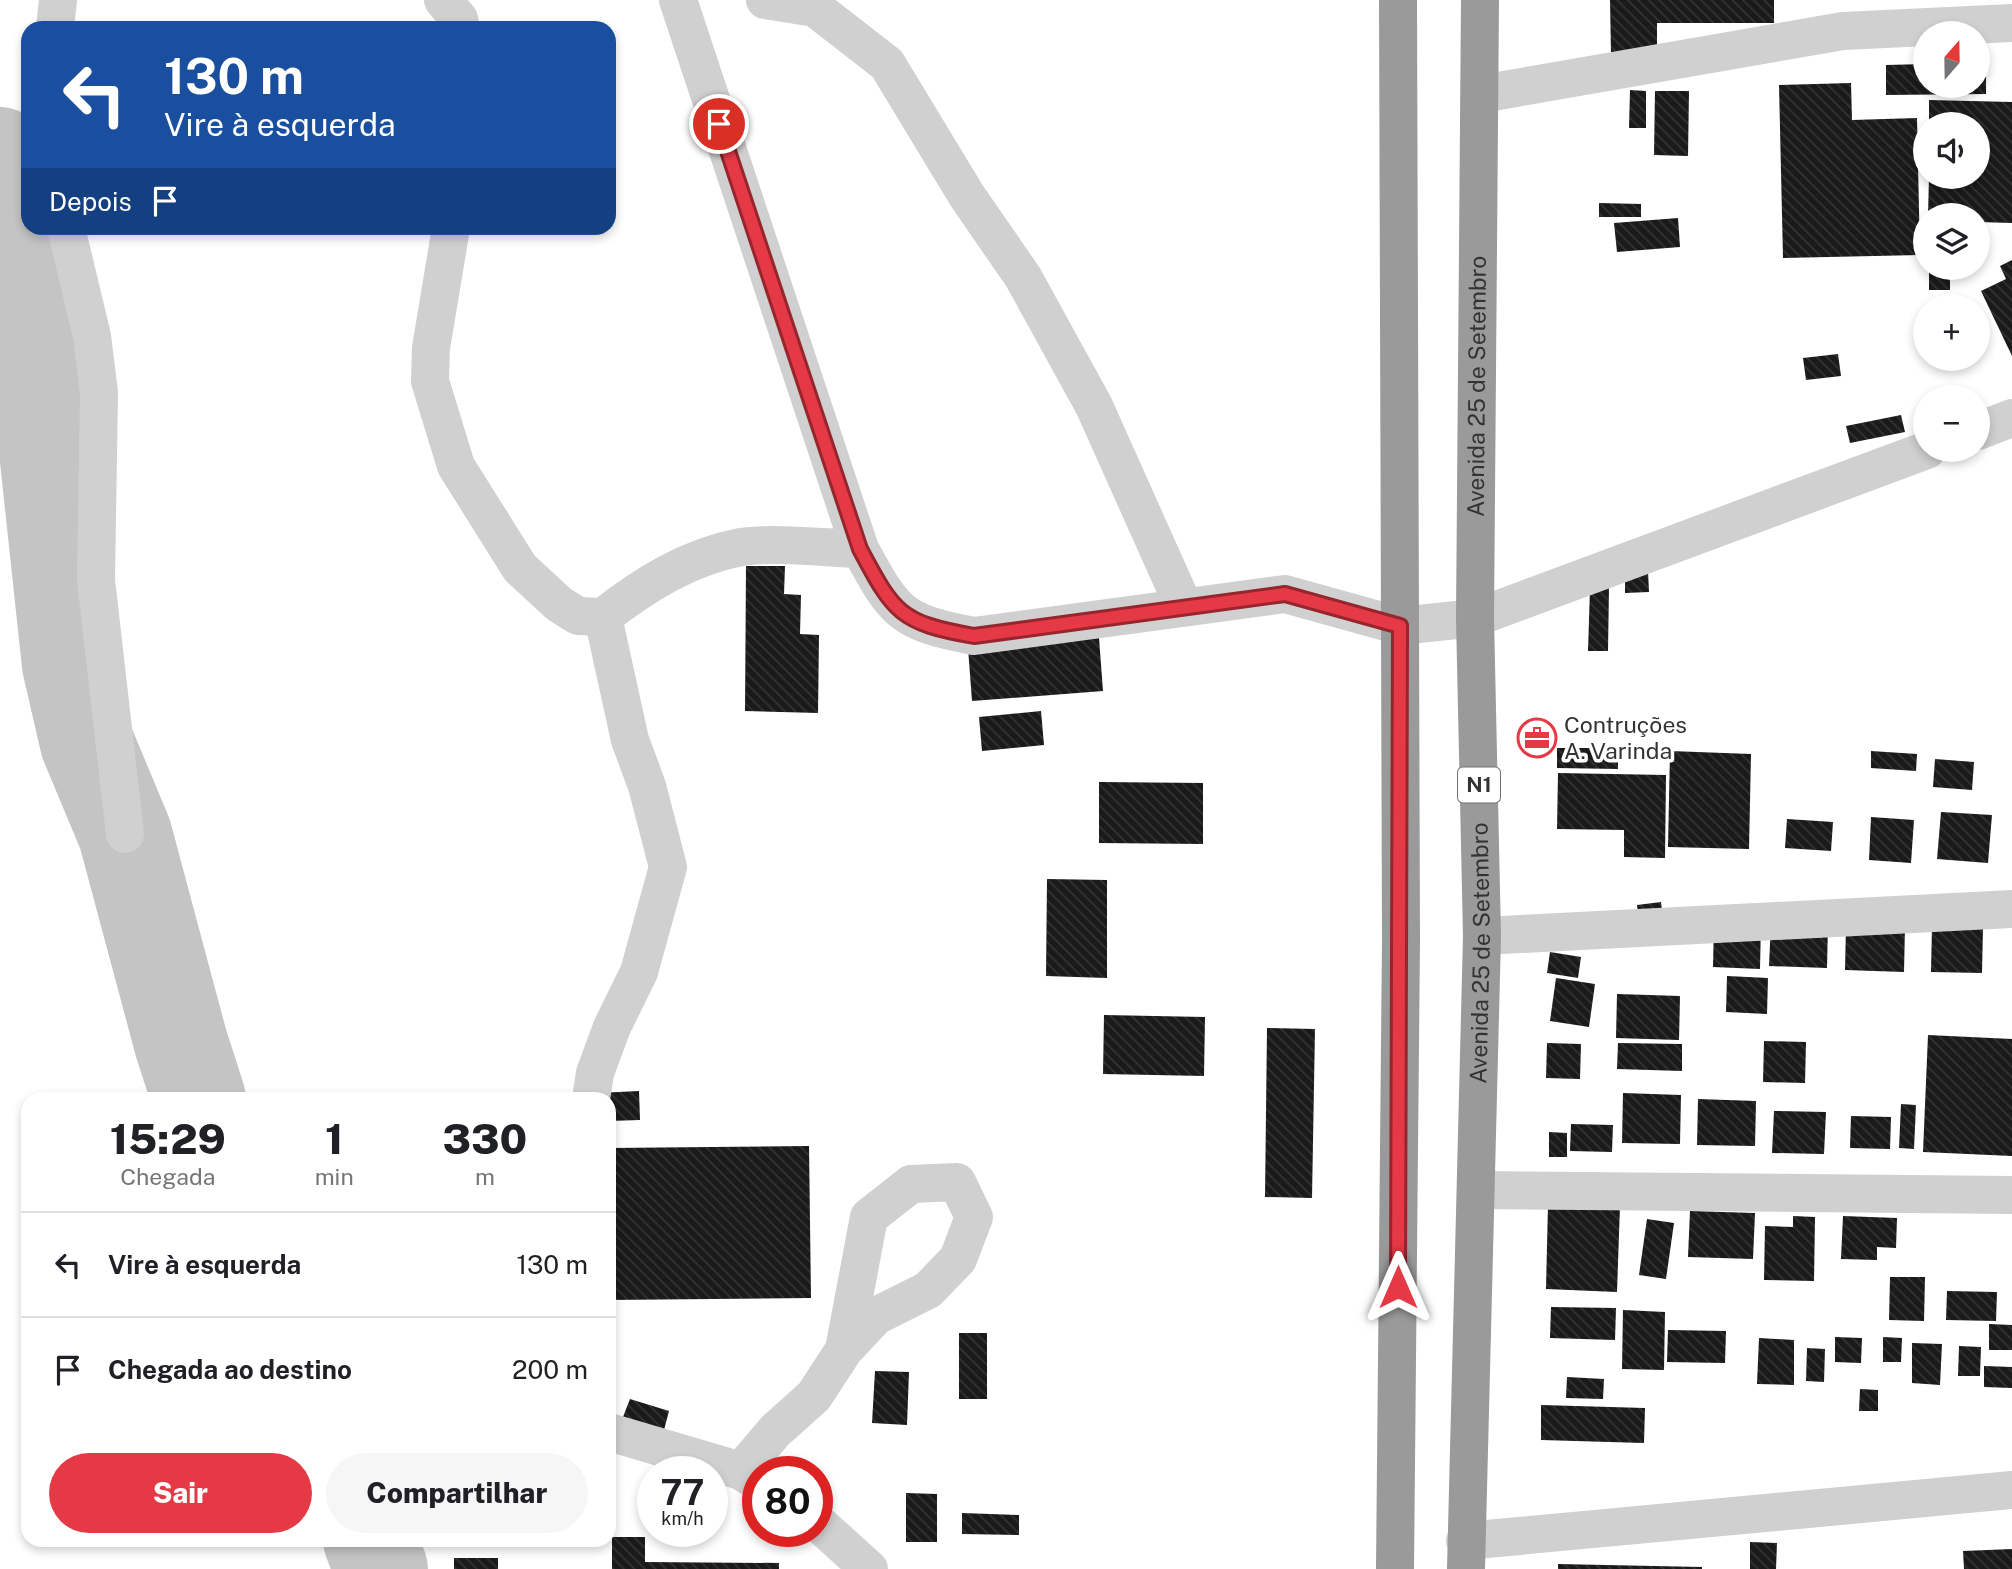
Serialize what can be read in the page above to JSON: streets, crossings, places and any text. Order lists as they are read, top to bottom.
{
  "streets": {
    "highway": ["Avenida 25 de Setembro", "N1"]
  },
  "places": {
    "office": ["Contruções A. Varinda"]
  },
  "north": "top",
  "page": {
    "map_buttons": ["+", "−"],
    "turn": ["130 m", "Vire à esquerda"],
    "then": "Depois",
    "eta": [
      "15:29",
      "Chegada",
      "1",
      "min",
      "330",
      "m"
    ],
    "list": [
      {
        "name": "Vire à esquerda",
        "value": "130 m"
      },
      {
        "name": "Chegada ao destino",
        "value": "200 m"
      }
    ],
    "buttons": ["Sair", "Compartilhar"],
    "speed": "77 km/h",
    "limit": "80"
  }
}
